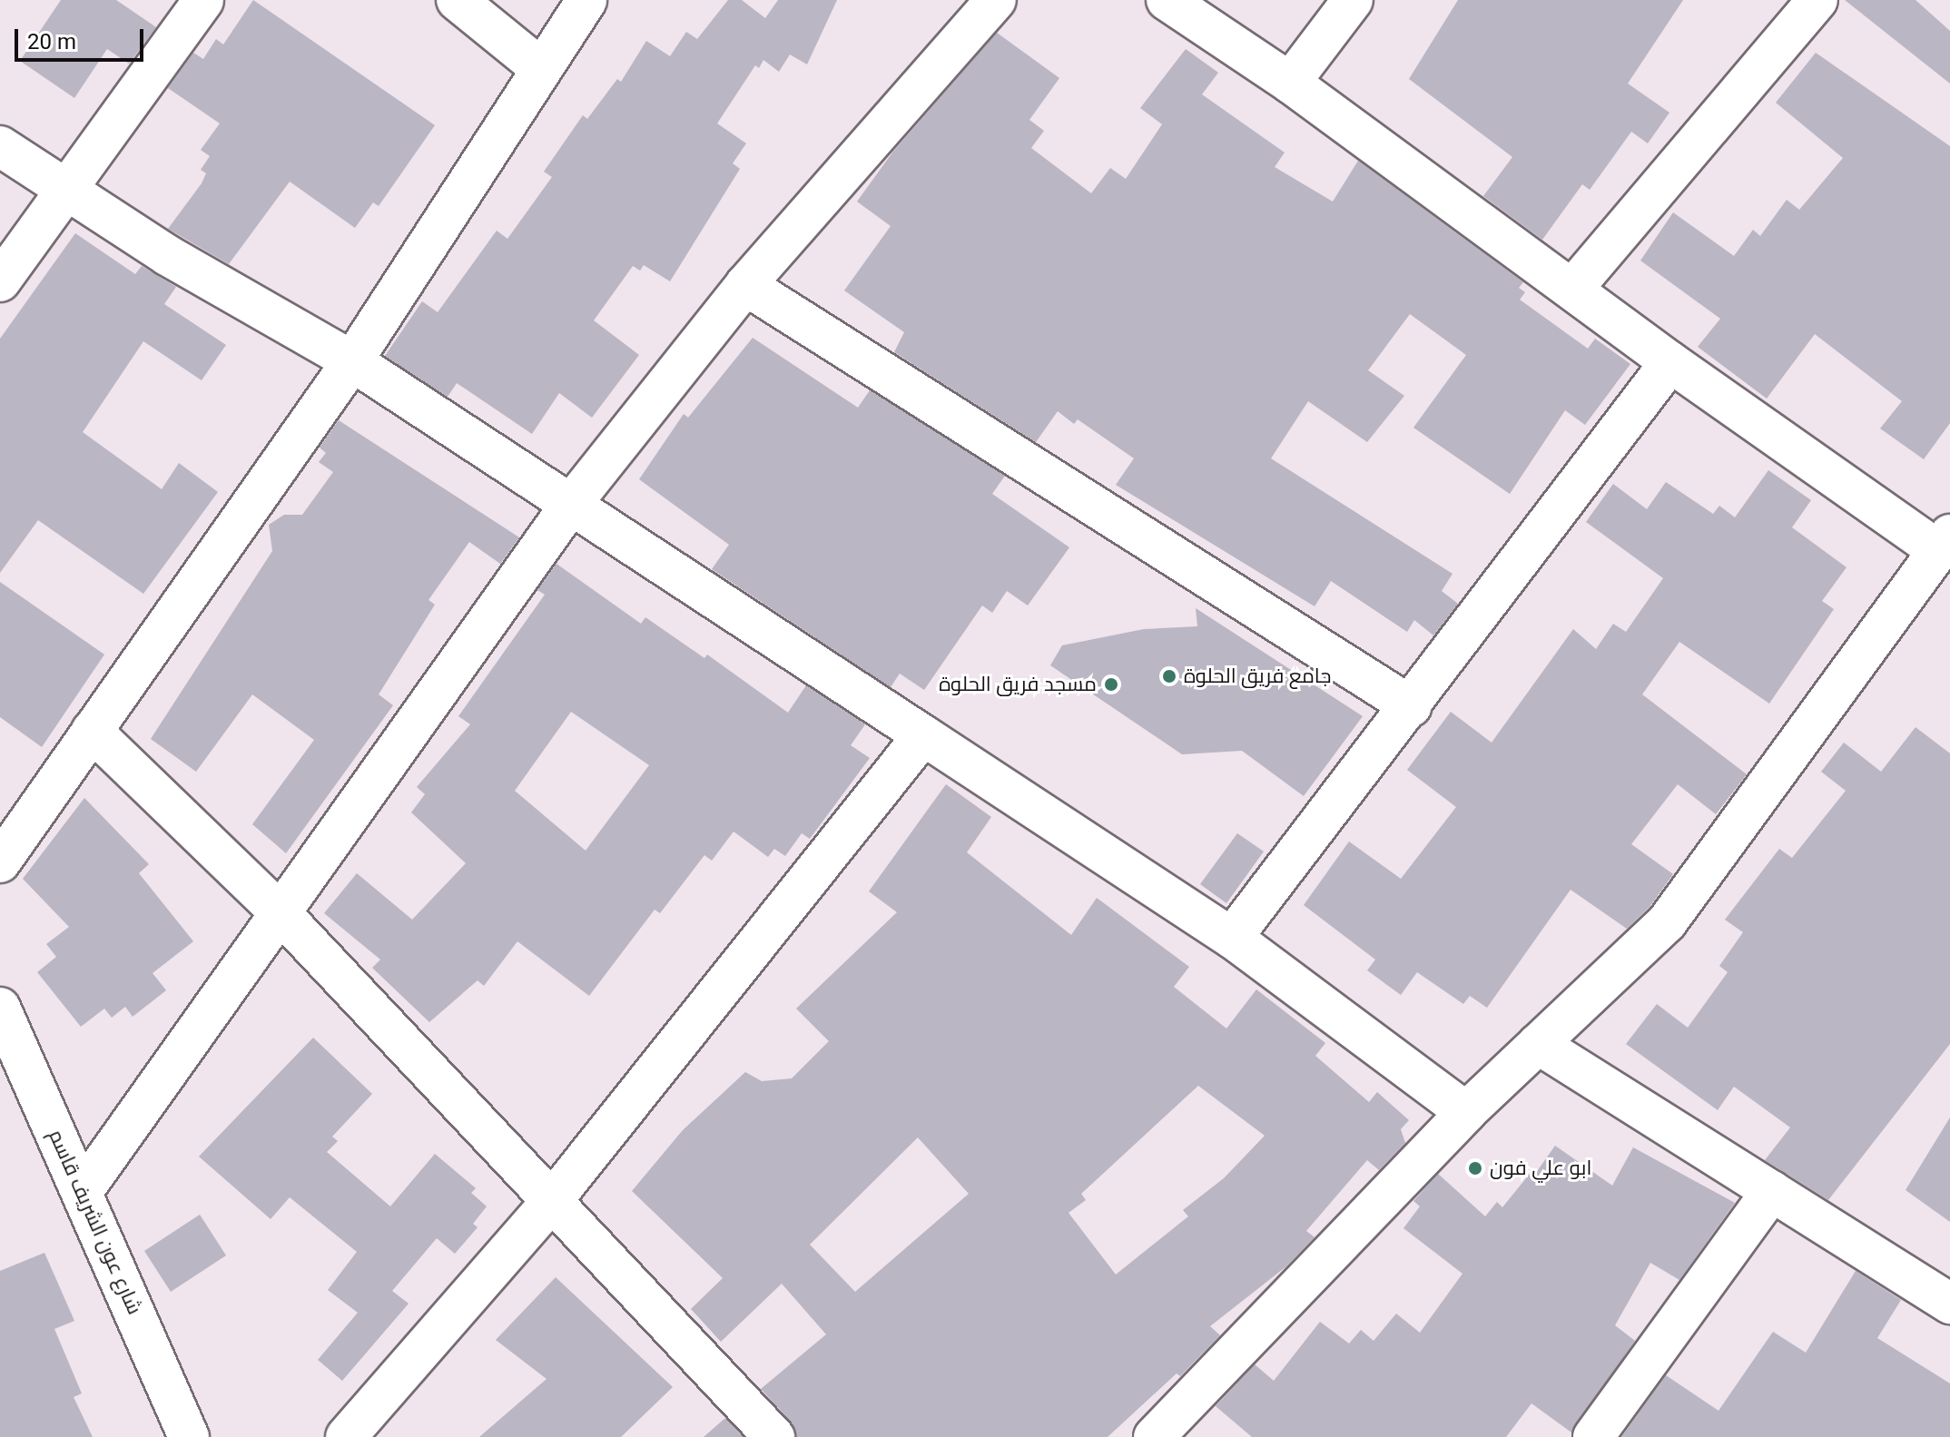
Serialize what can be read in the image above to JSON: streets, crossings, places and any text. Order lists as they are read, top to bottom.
{
  "streets": {
    "street": ["شارع عون الشريف قاسم"]
  },
  "places": ["جامع فريق الحلوة", "مسجد فريق الحلوة", "ابو علي فون"],
  "scale_bar": "20 m"
}
